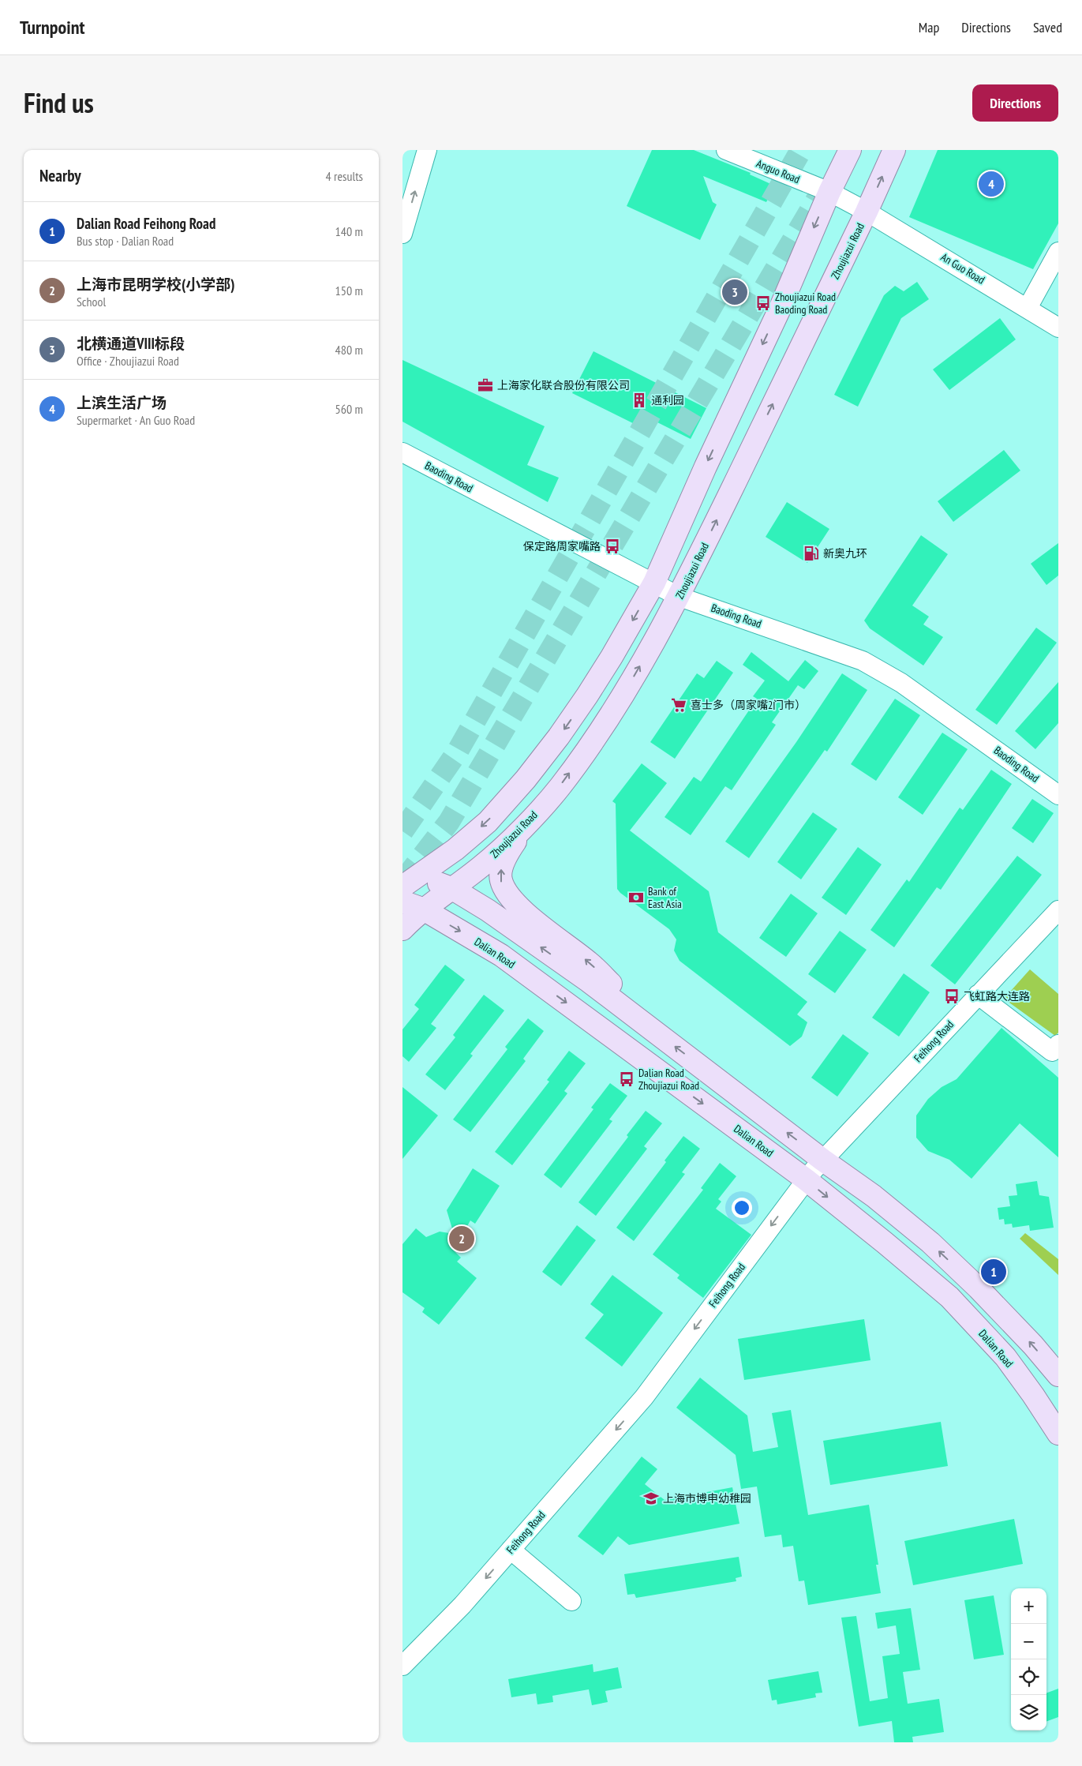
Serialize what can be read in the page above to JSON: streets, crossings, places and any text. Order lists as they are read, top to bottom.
{
  "streets": {
    "main road": ["Zhoujiazui Road", "Dalian Road"],
    "street": [
      "Anguo Road",
      "An Guo Road",
      "Baoding Road",
      "Feihong Road"
    ]
  },
  "crossings": [
    ["Anguo Road", "Zhoujiazui Road"],
    ["Anguo Road", "An Guo Road"],
    ["Zhoujiazui Road", "An Guo Road"],
    ["Zhoujiazui Road", "Baoding Road"],
    ["Zhoujiazui Road", "Dalian Road"],
    ["Dalian Road", "Feihong Road"]
  ],
  "one_way": ["Feihong Road"],
  "places": {
    "bus stop": [
      "Zhoujiazui Road Baoding Road",
      "保定路周家嘴路",
      "飞虹路大连路",
      "Dalian Road Zhoujiazui Road"
    ],
    "office": ["上海家化联合股份有限公司"],
    "building": ["通利园"],
    "fuel station": ["新奥九环"],
    "supermarket": ["喜士多（周家嘴2门市）"],
    "bank": ["Bank of East Asia"],
    "school or university": ["上海市博申幼稚园"]
  },
  "page": {
    "header": "Turnpoint",
    "nav": ["Map", "Directions", "Saved"],
    "title": "Find us",
    "buttons": "Directions",
    "heading": ["Nearby", "4 results"],
    "pins": [
      "4",
      "3",
      "2",
      "1"
    ],
    "list": [
      {
        "mark": "1",
        "name": "Dalian Road Feihong Road",
        "note": "Bus stop · Dalian Road",
        "value": "140 m"
      },
      {
        "mark": "2",
        "name": "上海市昆明学校(小学部)",
        "note": "School",
        "value": "150 m"
      },
      {
        "mark": "3",
        "name": "北横通道VIII标段",
        "note": "Office · Zhoujiazui Road",
        "value": "480 m"
      },
      {
        "mark": "4",
        "name": "上滨生活广场",
        "note": "Supermarket · An Guo Road",
        "value": "560 m"
      }
    ],
    "map_buttons": ["+", "−"]
  }
}
